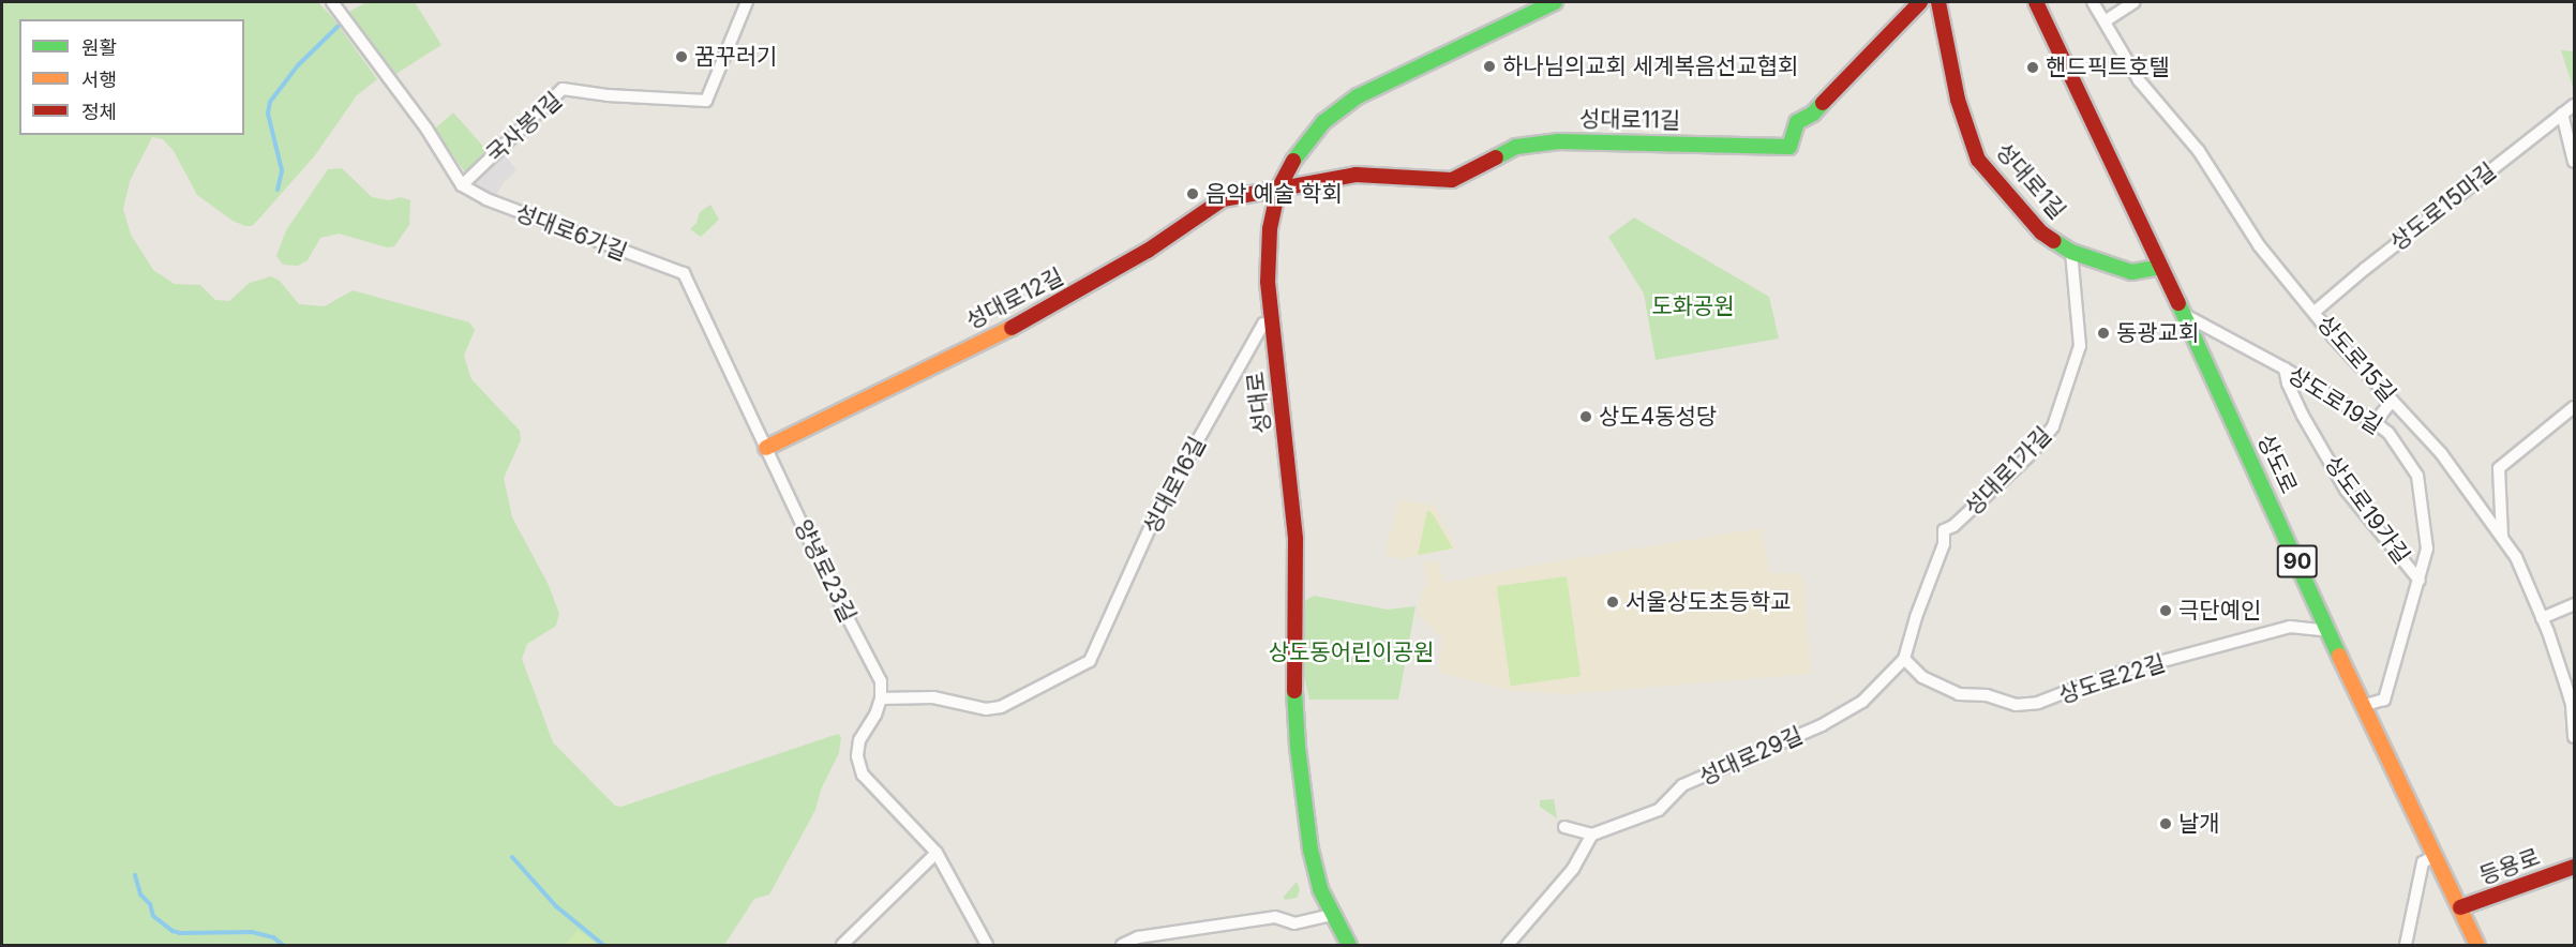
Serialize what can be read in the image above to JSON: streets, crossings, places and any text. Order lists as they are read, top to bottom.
{
  "streets": {
    "street": [
      "성대로11길",
      "국사봉1길",
      "성대로1길",
      "상도로15마길",
      "성대로6가길",
      "성대로12길",
      "상도로15길",
      "상도로19길",
      "성대로",
      "상도로",
      "성대로1가길",
      "성대로16길",
      "상도로19가길",
      "90",
      "양녕로23길",
      "상도로22길",
      "성대로29길",
      "등용로"
    ]
  },
  "crossings": [
    ["성대로11길", "성대로12길"],
    ["성대로11길", "성대로"],
    ["국사봉1길", "성대로6가길"],
    ["성대로1길", "상도로"],
    ["성대로1길", "성대로1가길"],
    ["상도로15마길", "상도로15길"],
    ["성대로6가길", "양녕로23길"],
    ["성대로12길", "성대로"],
    ["성대로12길", "양녕로23길"],
    ["상도로19길", "상도로"],
    ["상도로19길", "상도로19가길"],
    ["성대로", "성대로16길"],
    ["상도로", "상도로22길"],
    ["상도로", "등용로"],
    ["성대로1가길", "성대로29길"],
    ["성대로16길", "양녕로23길"],
    ["상도로22길", "성대로29길"]
  ],
  "parks": ["도화공원", "상도동어린이공원"],
  "places": [
    "꿈꾸러기",
    "하나님의교회 세계복음선교협회",
    "핸드픽트호텔",
    "음악 예술 학회",
    "동광교회",
    "상도4동성당",
    "서울상도초등학교",
    "극단예인",
    "날개"
  ],
  "legend": ["원활", "서행", "정체"]
}
